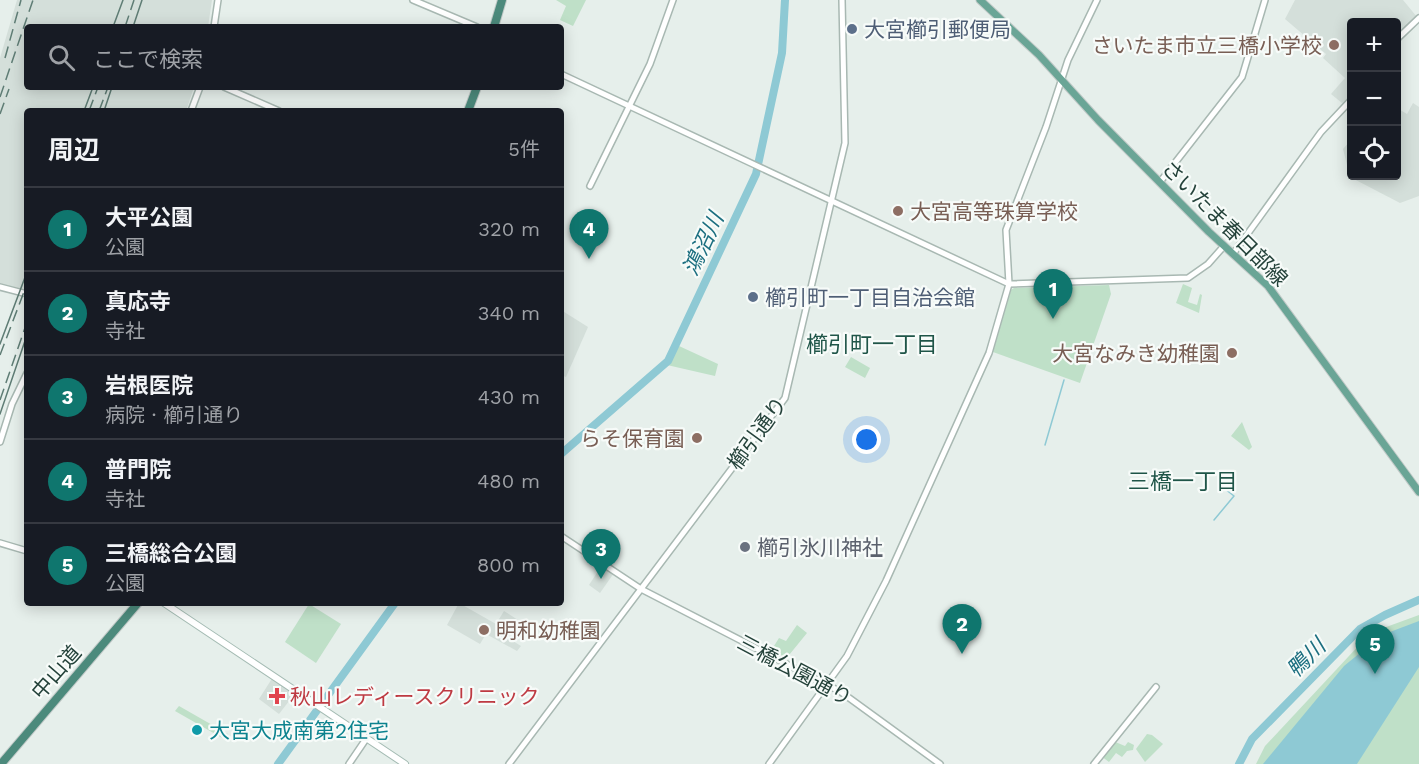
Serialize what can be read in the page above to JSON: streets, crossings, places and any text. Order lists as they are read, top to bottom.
{
  "streets": {
    "highway": ["中山道"],
    "main road": ["さいたま春日部線"],
    "street": ["櫛引通り", "三橋公園通り"]
  },
  "crossings": [
    ["櫛引通り", "三橋公園通り"]
  ],
  "districts": ["櫛引町一丁目", "三橋一丁目"],
  "water": ["鴻沼川", "鴨川"],
  "places": {
    "other": [
      "大宮櫛引郵便局",
      "さいたま市立三橋小学校",
      "大宮高等珠算学校",
      "櫛引町一丁目自治会館",
      "大宮なみき幼稚園",
      "らそ保育園",
      "櫛引氷川神社",
      "明和幼稚園",
      "大宮大成南第2住宅"
    ],
    "health": ["秋山レディースクリニック"]
  },
  "page": {
    "map_buttons": ["+", "−"],
    "search": "ここで検索",
    "heading": ["周辺", "5件"],
    "list": [
      {
        "mark": "1",
        "name": "大平公園",
        "note": "公園",
        "value": "320 m"
      },
      {
        "mark": "2",
        "name": "真応寺",
        "note": "寺社",
        "value": "340 m"
      },
      {
        "mark": "3",
        "name": "岩根医院",
        "note": "病院 · 櫛引通り",
        "value": "430 m"
      },
      {
        "mark": "4",
        "name": "普門院",
        "note": "寺社",
        "value": "480 m"
      },
      {
        "mark": "5",
        "name": "三橋総合公園",
        "note": "公園",
        "value": "800 m"
      }
    ],
    "pins": [
      "4",
      "1",
      "3",
      "2",
      "5"
    ]
  }
}
